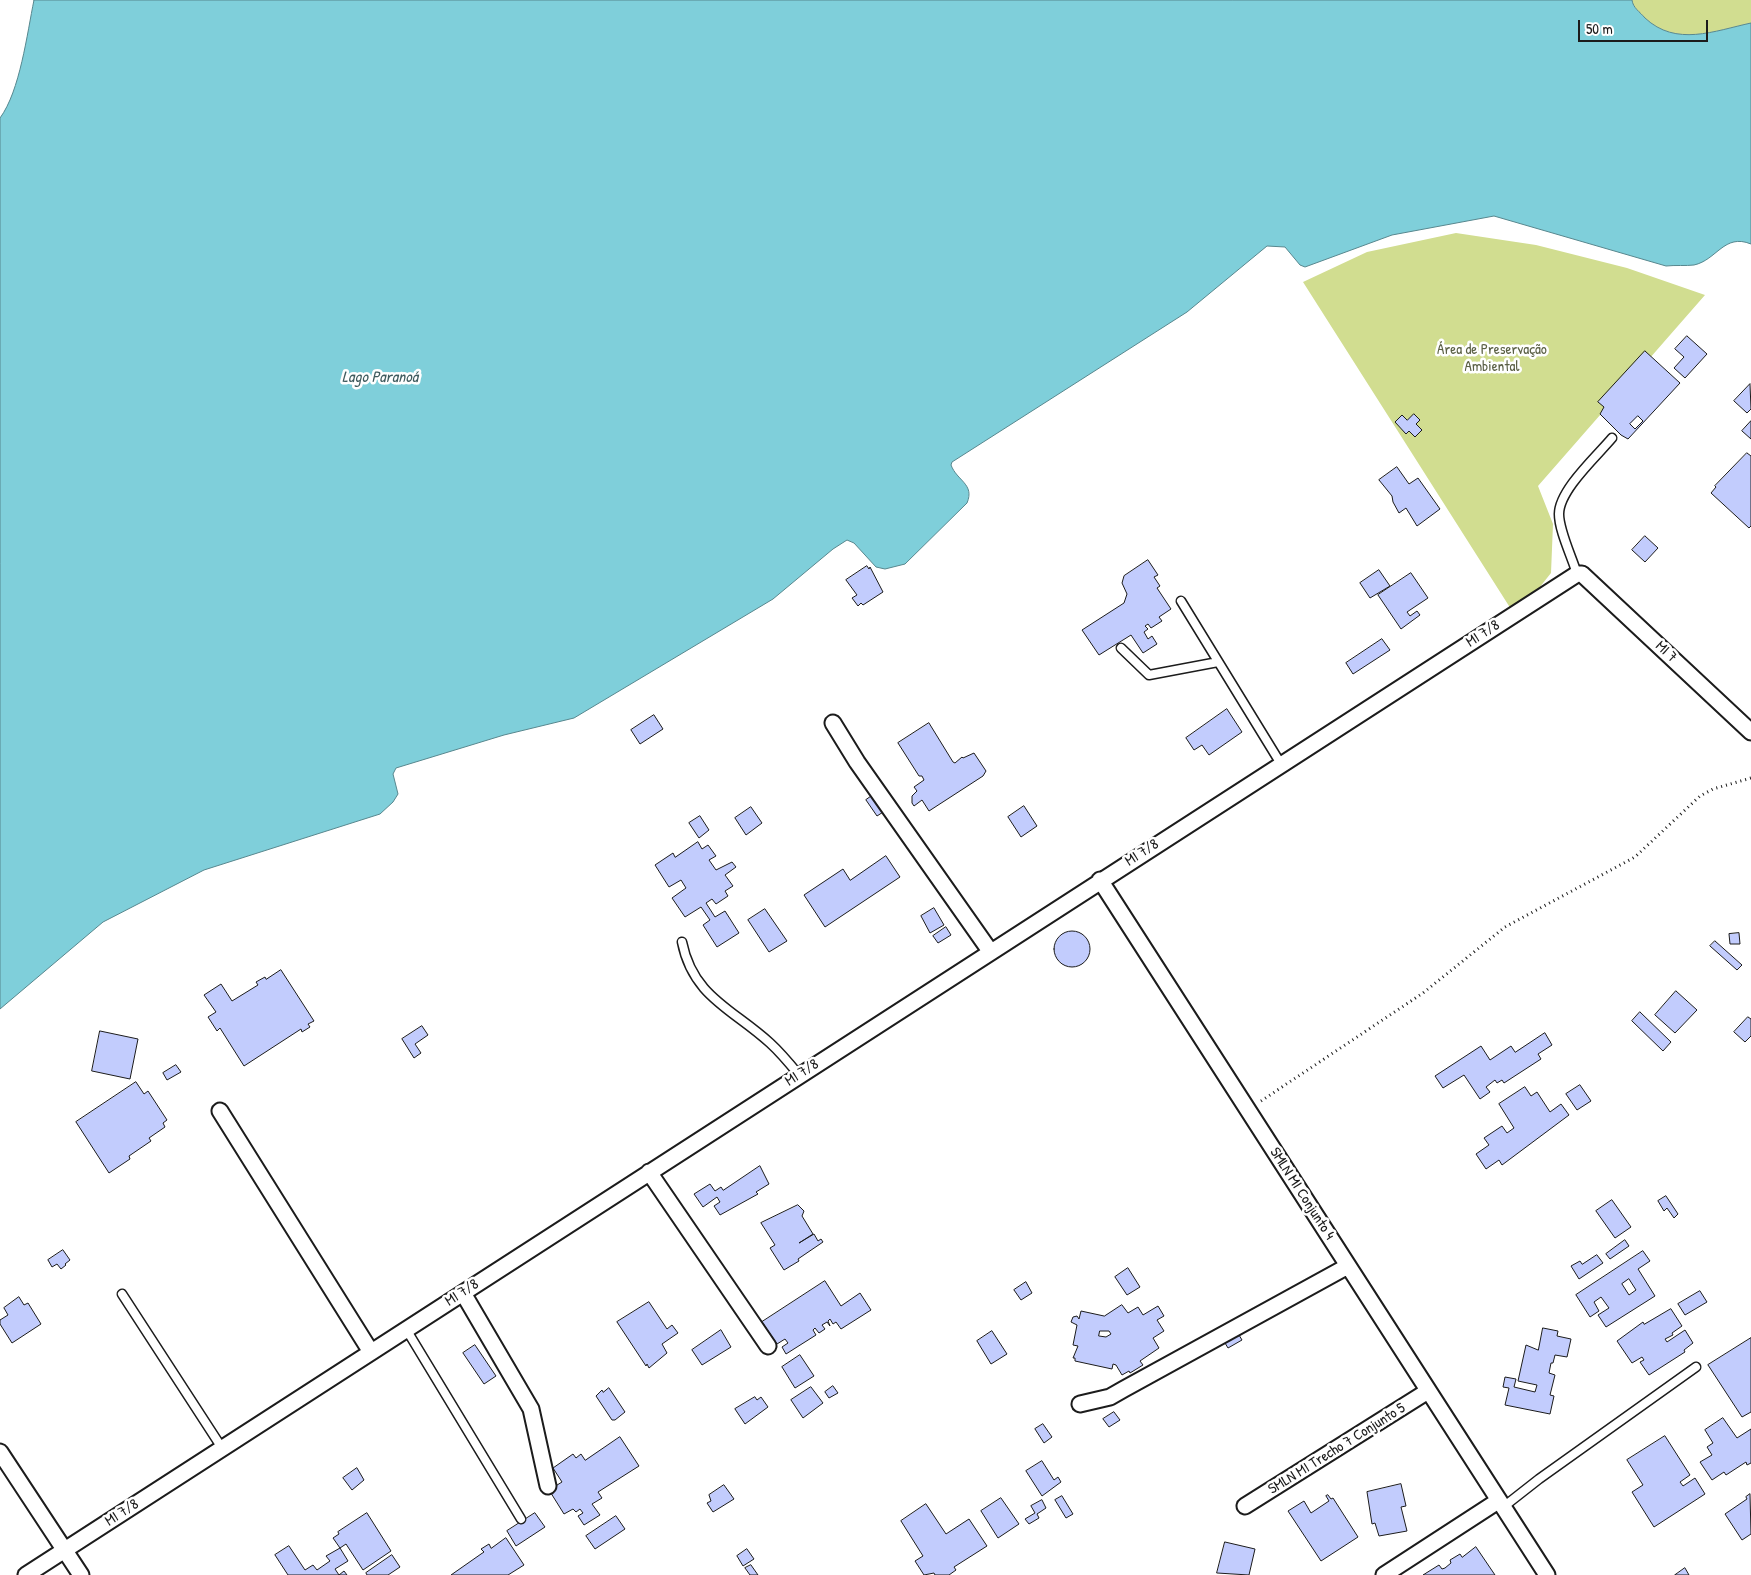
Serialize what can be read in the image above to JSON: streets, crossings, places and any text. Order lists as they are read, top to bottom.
{
  "streets": {
    "street": [
      "MI 7/8",
      "MI 7",
      "SMLN MI Conjunto 4",
      "SMLN MI Trecho 7 Conjunto 5"
    ]
  },
  "crossings": [
    ["MI 7/8", "MI 7"],
    ["MI 7/8", "SMLN MI Conjunto 4"],
    ["SMLN MI Conjunto 4", "SMLN MI Trecho 7 Conjunto 5"]
  ],
  "water": ["Lago Paranoá"],
  "parks": ["Área de Preservação Ambiental"],
  "scale_bar": "50 m"
}
